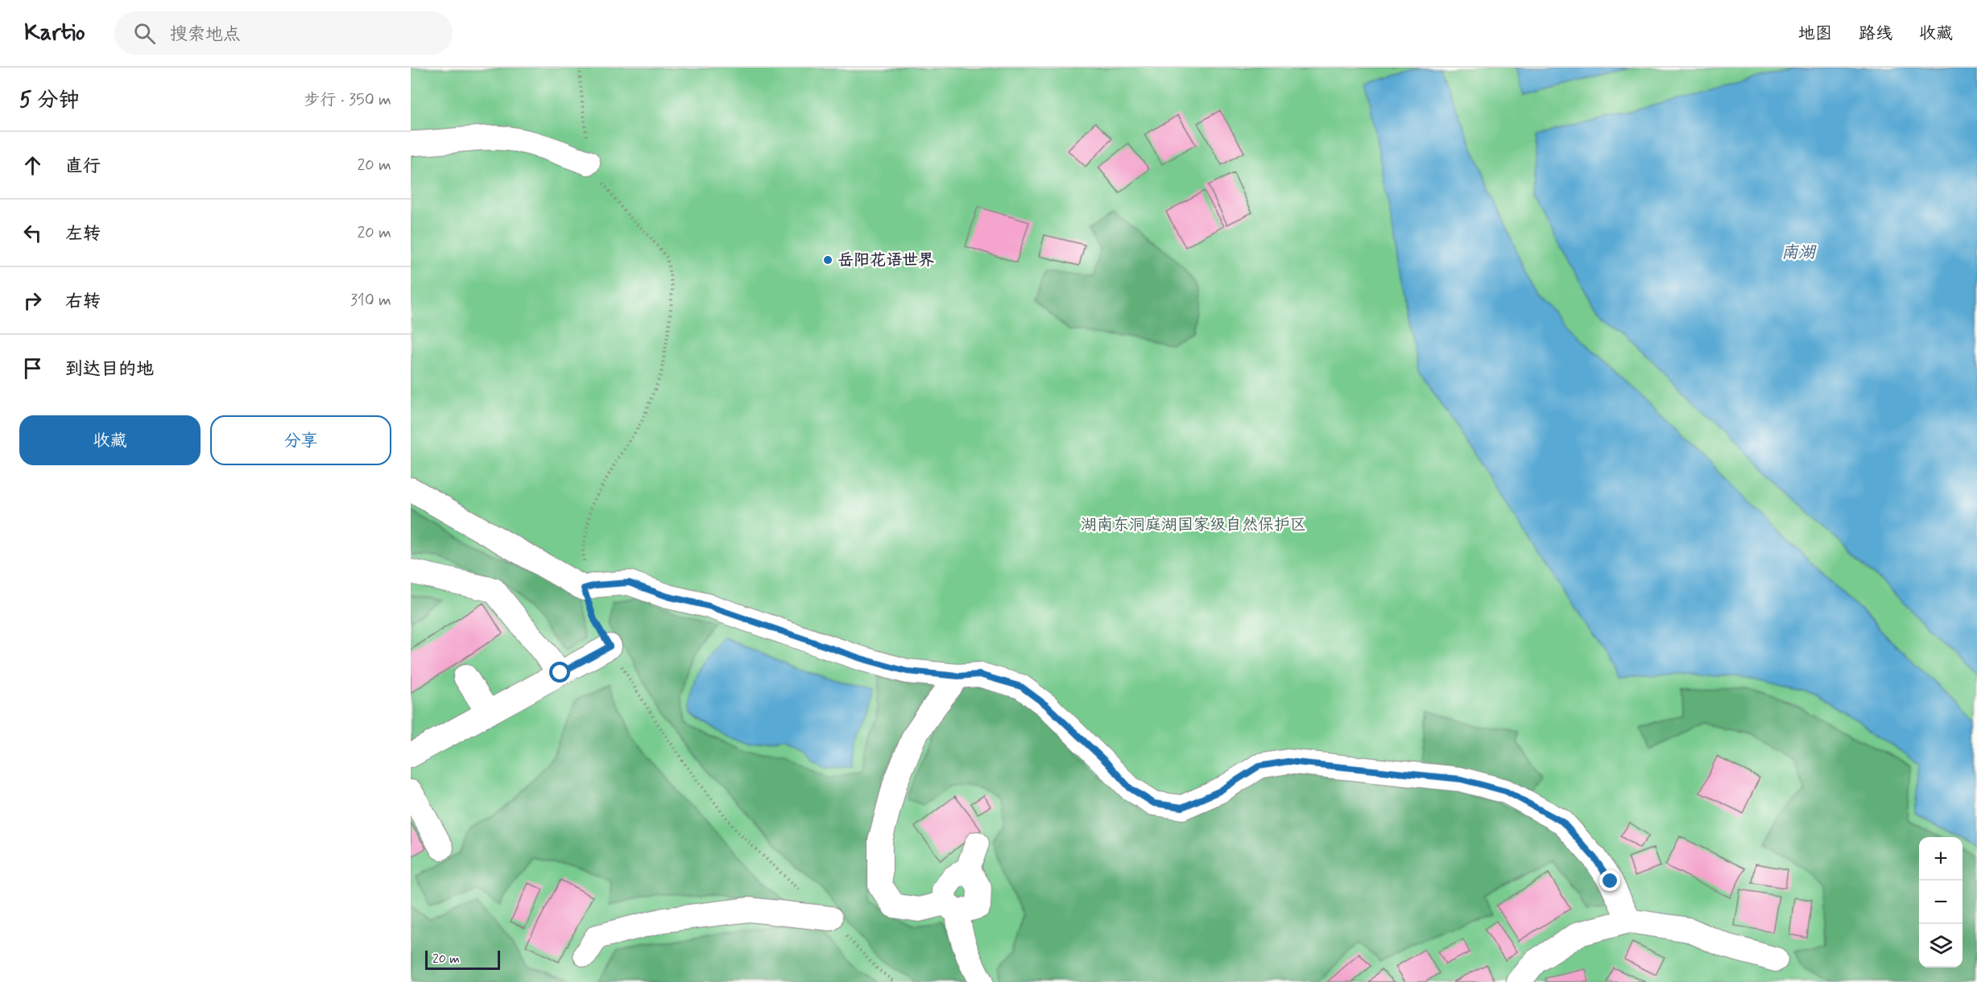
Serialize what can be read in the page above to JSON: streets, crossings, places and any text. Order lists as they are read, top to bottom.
{
  "water": ["南湖"],
  "parks": ["湖南东洞庭湖国家级自然保护区"],
  "places": ["岳阳花语世界"],
  "scale_bar": "20 m",
  "page": {
    "header": "Kartio",
    "search": "搜索地点",
    "nav": ["地图", "路线", "收藏"],
    "heading": ["5 分钟", "步行 · 350 m"],
    "list": [
      ["直行", "20 m"],
      ["左转", "20 m"],
      ["右转", "310 m"],
      "到达目的地"
    ],
    "buttons": ["收藏", "分享"],
    "map_buttons": ["+", "−"],
    "scale": "20 m"
  }
}
